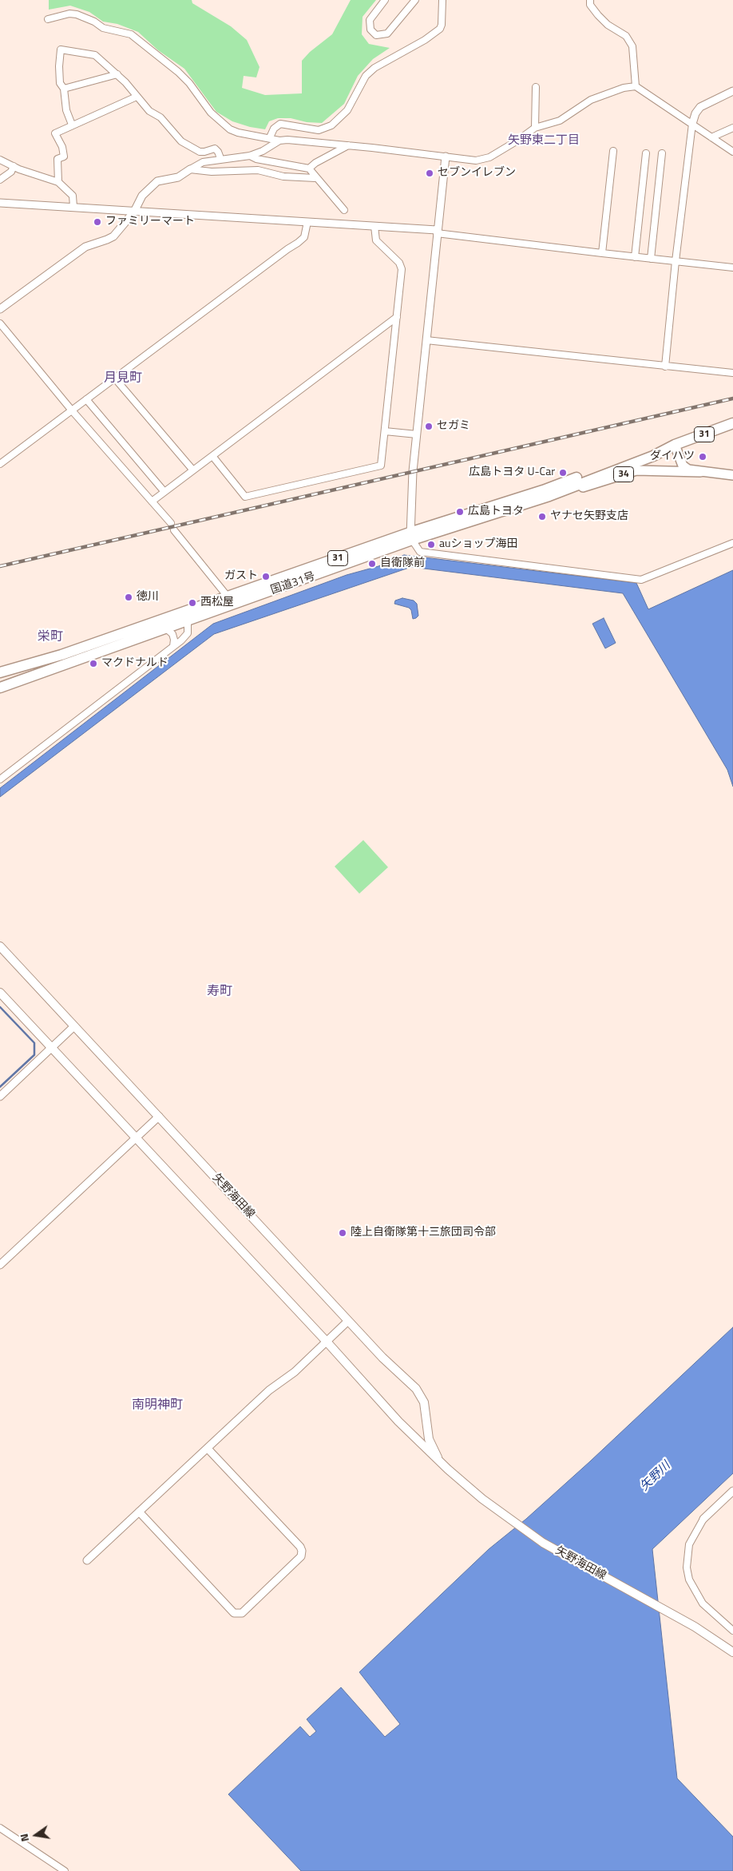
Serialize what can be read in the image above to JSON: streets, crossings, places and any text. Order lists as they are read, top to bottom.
{
  "streets": {
    "highway": ["31", "国道31号"],
    "main road": ["34", "矢野海田線"]
  },
  "crossings": [
    ["34", "国道31号"]
  ],
  "districts": [
    "矢野東二丁目",
    "月見町",
    "栄町",
    "寿町",
    "南明神町"
  ],
  "water": ["矢野川"],
  "places": [
    "セブンイレブン",
    "ファミリーマート",
    "セガミ",
    "ダイハツ",
    "広島トヨタ U-Car",
    "広島トヨタ",
    "ヤナセ矢野支店",
    "auショップ海田",
    "自衛隊前",
    "ガスト",
    "徳川",
    "西松屋",
    "マクドナルド",
    "陸上自衛隊第十三旅団司令部"
  ],
  "north": "left"
}
